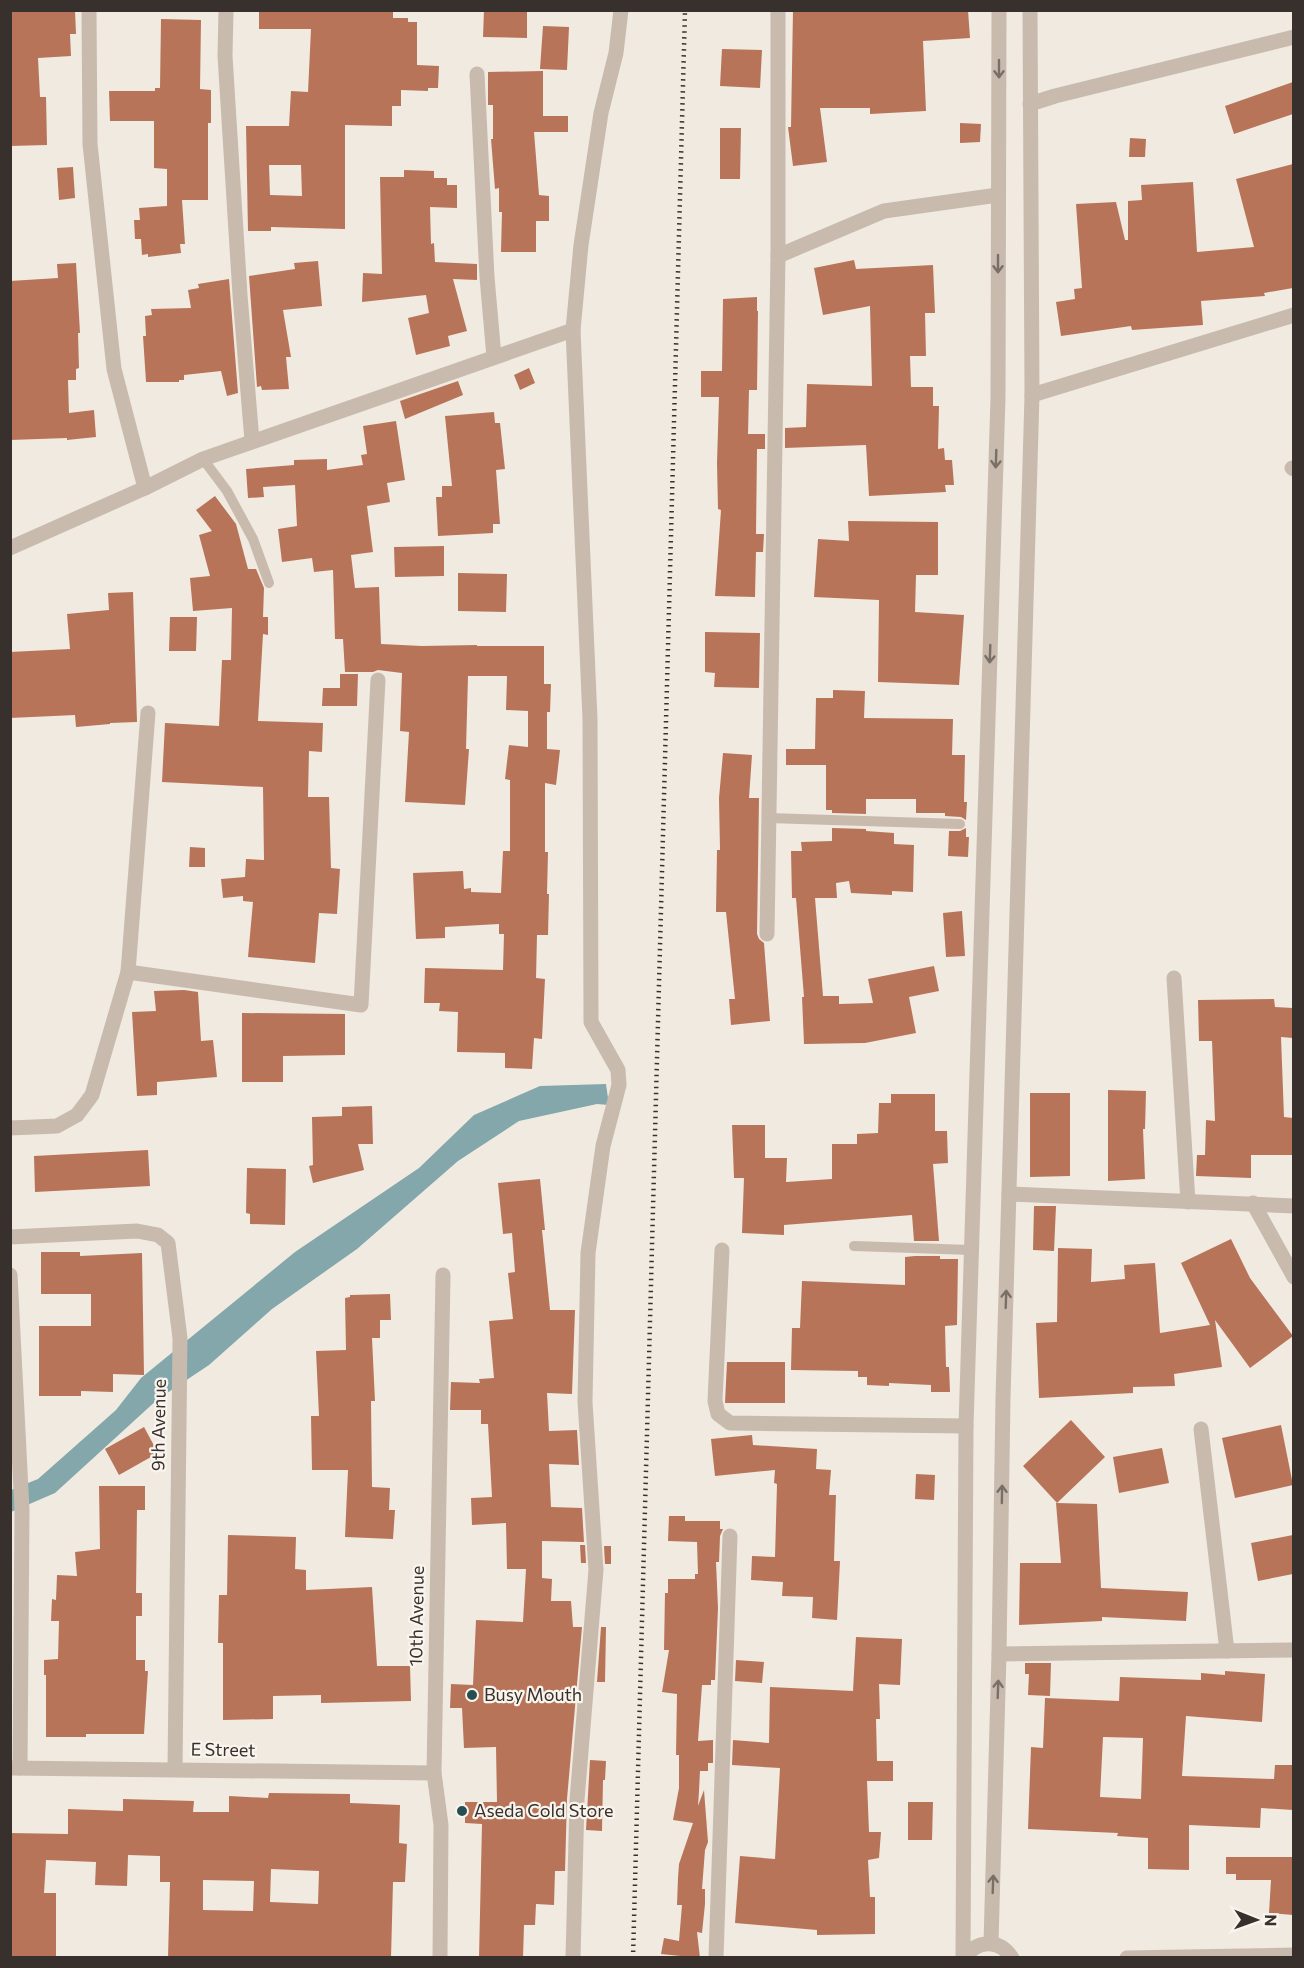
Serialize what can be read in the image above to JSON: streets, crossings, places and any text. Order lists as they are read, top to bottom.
{
  "streets": {
    "street": ["9th Avenue", "10th Avenue", "E Street"]
  },
  "crossings": [
    ["9th Avenue", "E Street"],
    ["10th Avenue", "E Street"]
  ],
  "places": ["Busy Mouth", "Aseda Cold Store"],
  "north": "right"
}
